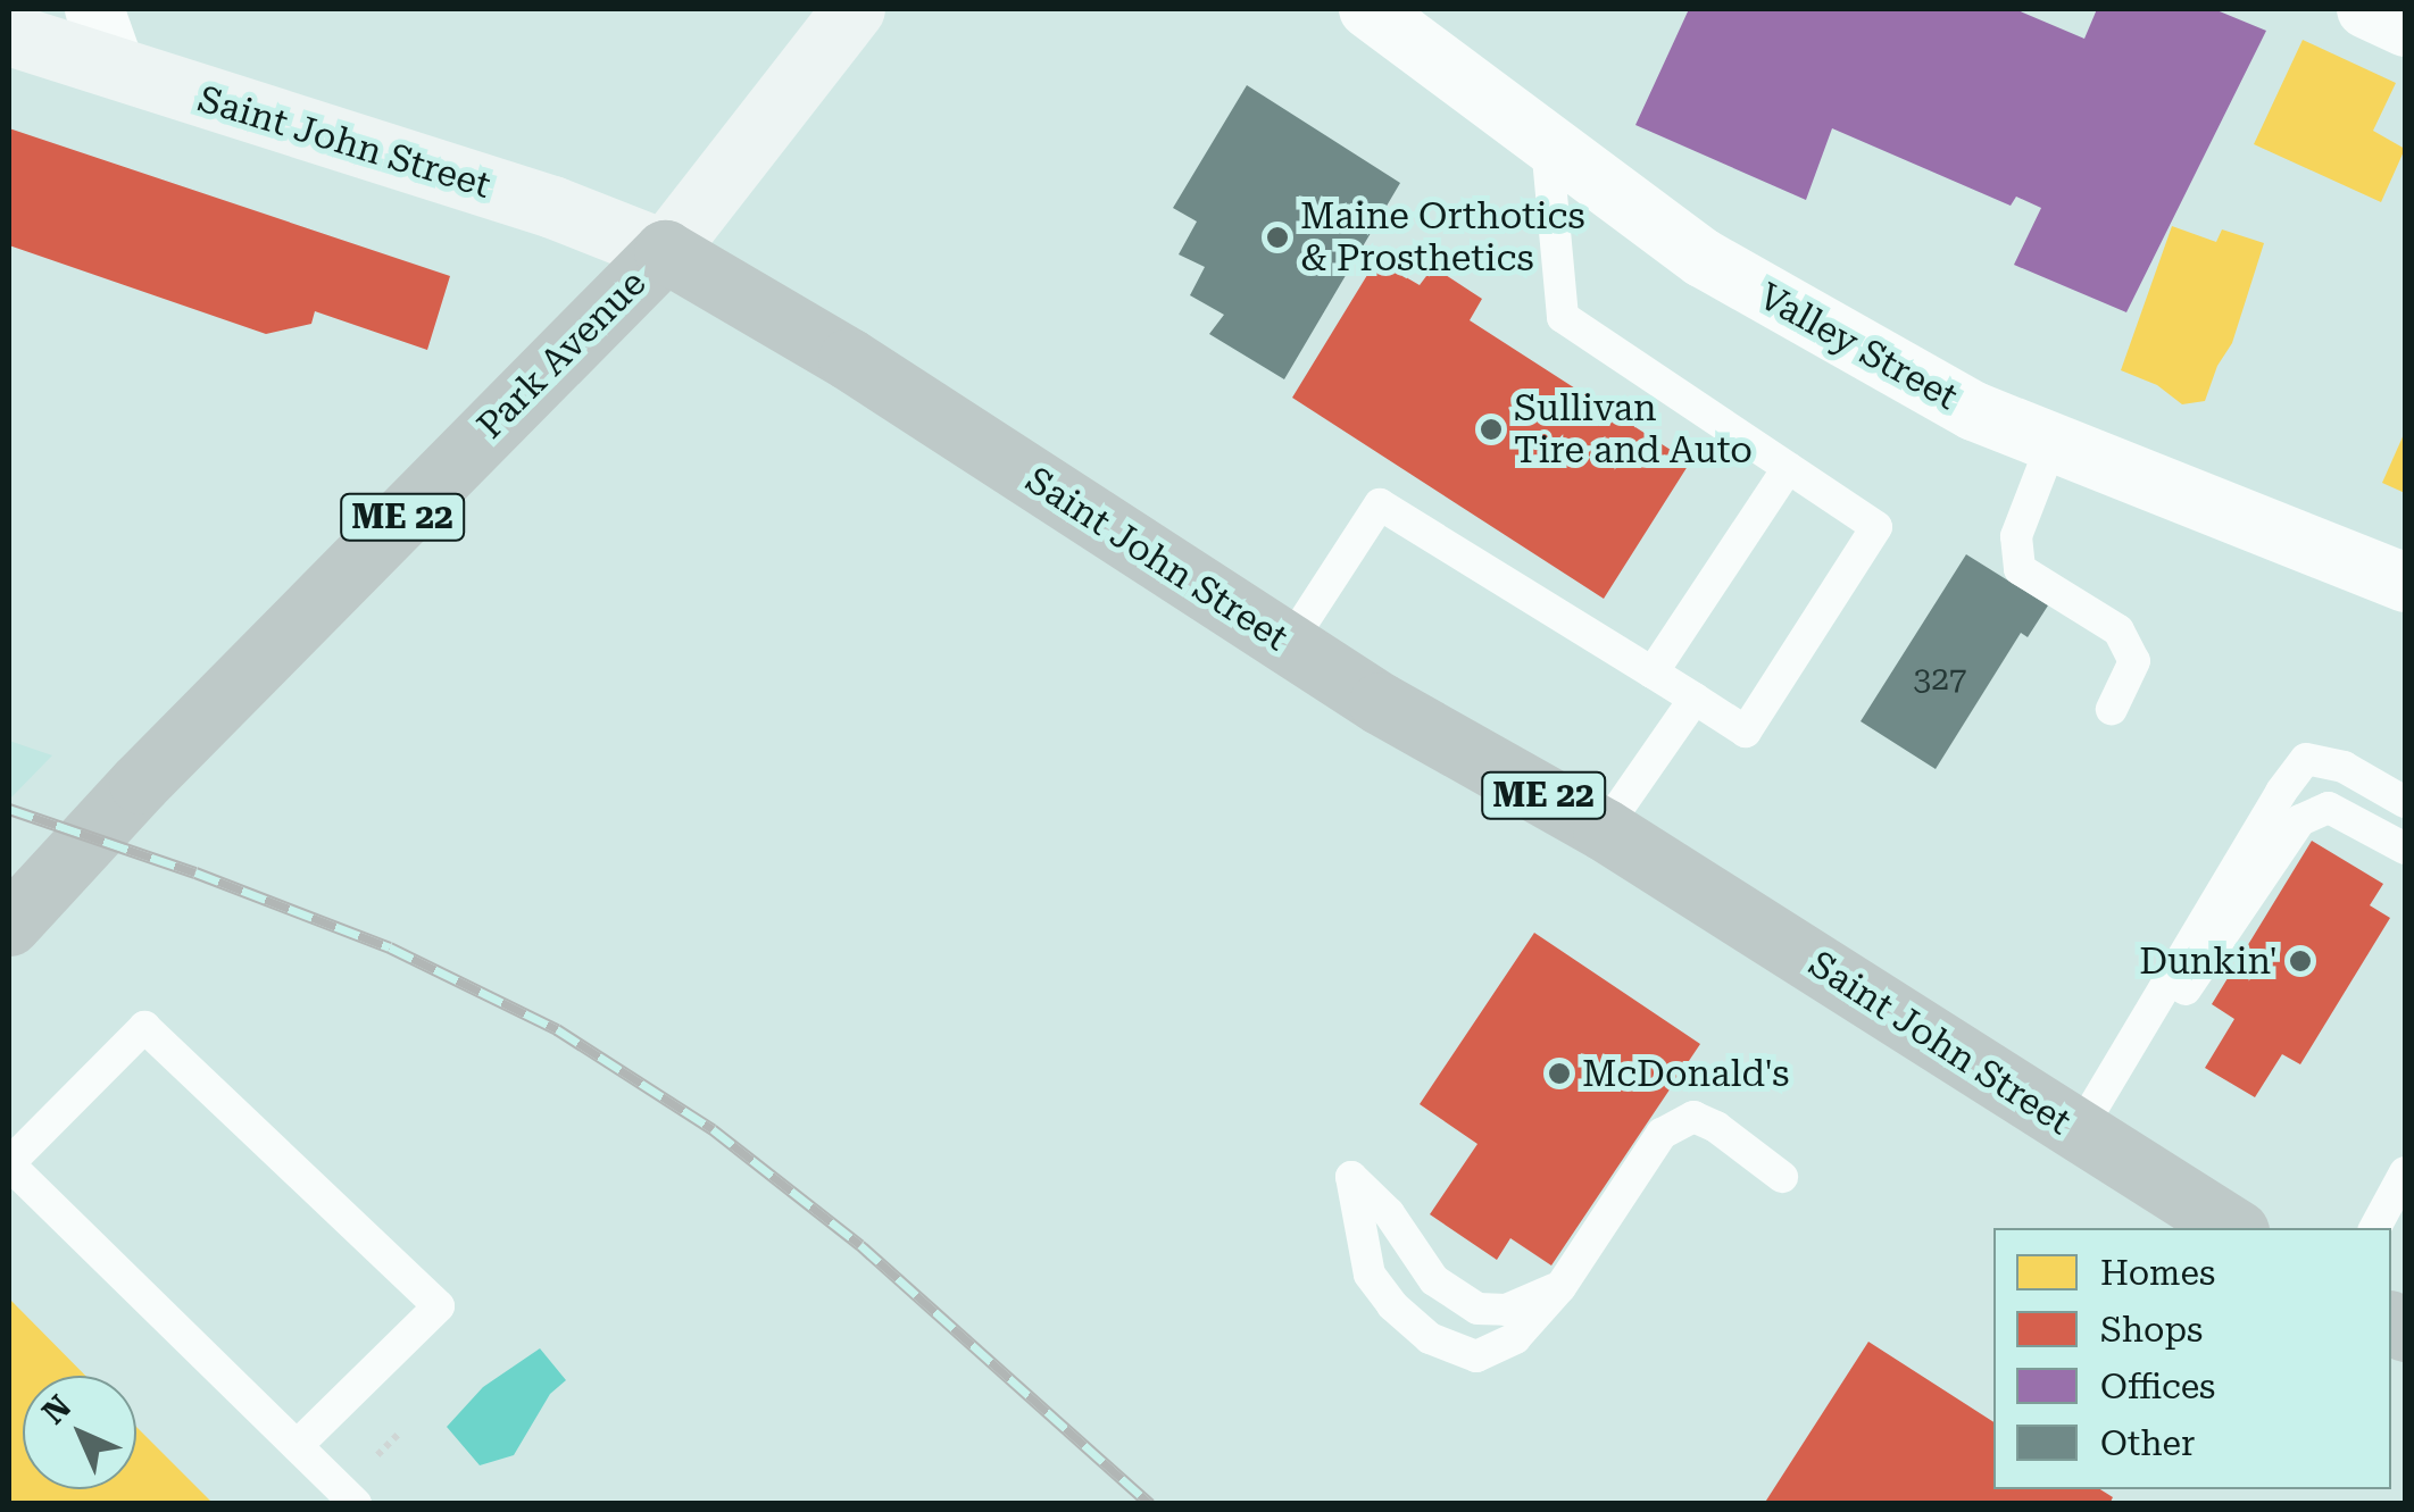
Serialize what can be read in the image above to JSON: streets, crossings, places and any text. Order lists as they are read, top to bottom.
{
  "streets": {
    "main road": ["Saint John Street", "Park Avenue", "ME 22"],
    "street": ["Valley Street"]
  },
  "crossings": [
    ["Saint John Street", "Park Avenue"]
  ],
  "places": [
    "Maine Orthotics & Prosthetics",
    "Sullivan Tire and Auto",
    "Dunkin'",
    "McDonald's"
  ],
  "house_numbers": ["327"],
  "legend": [
    "Homes",
    "Shops",
    "Offices",
    "Other"
  ],
  "north": "top left"
}
